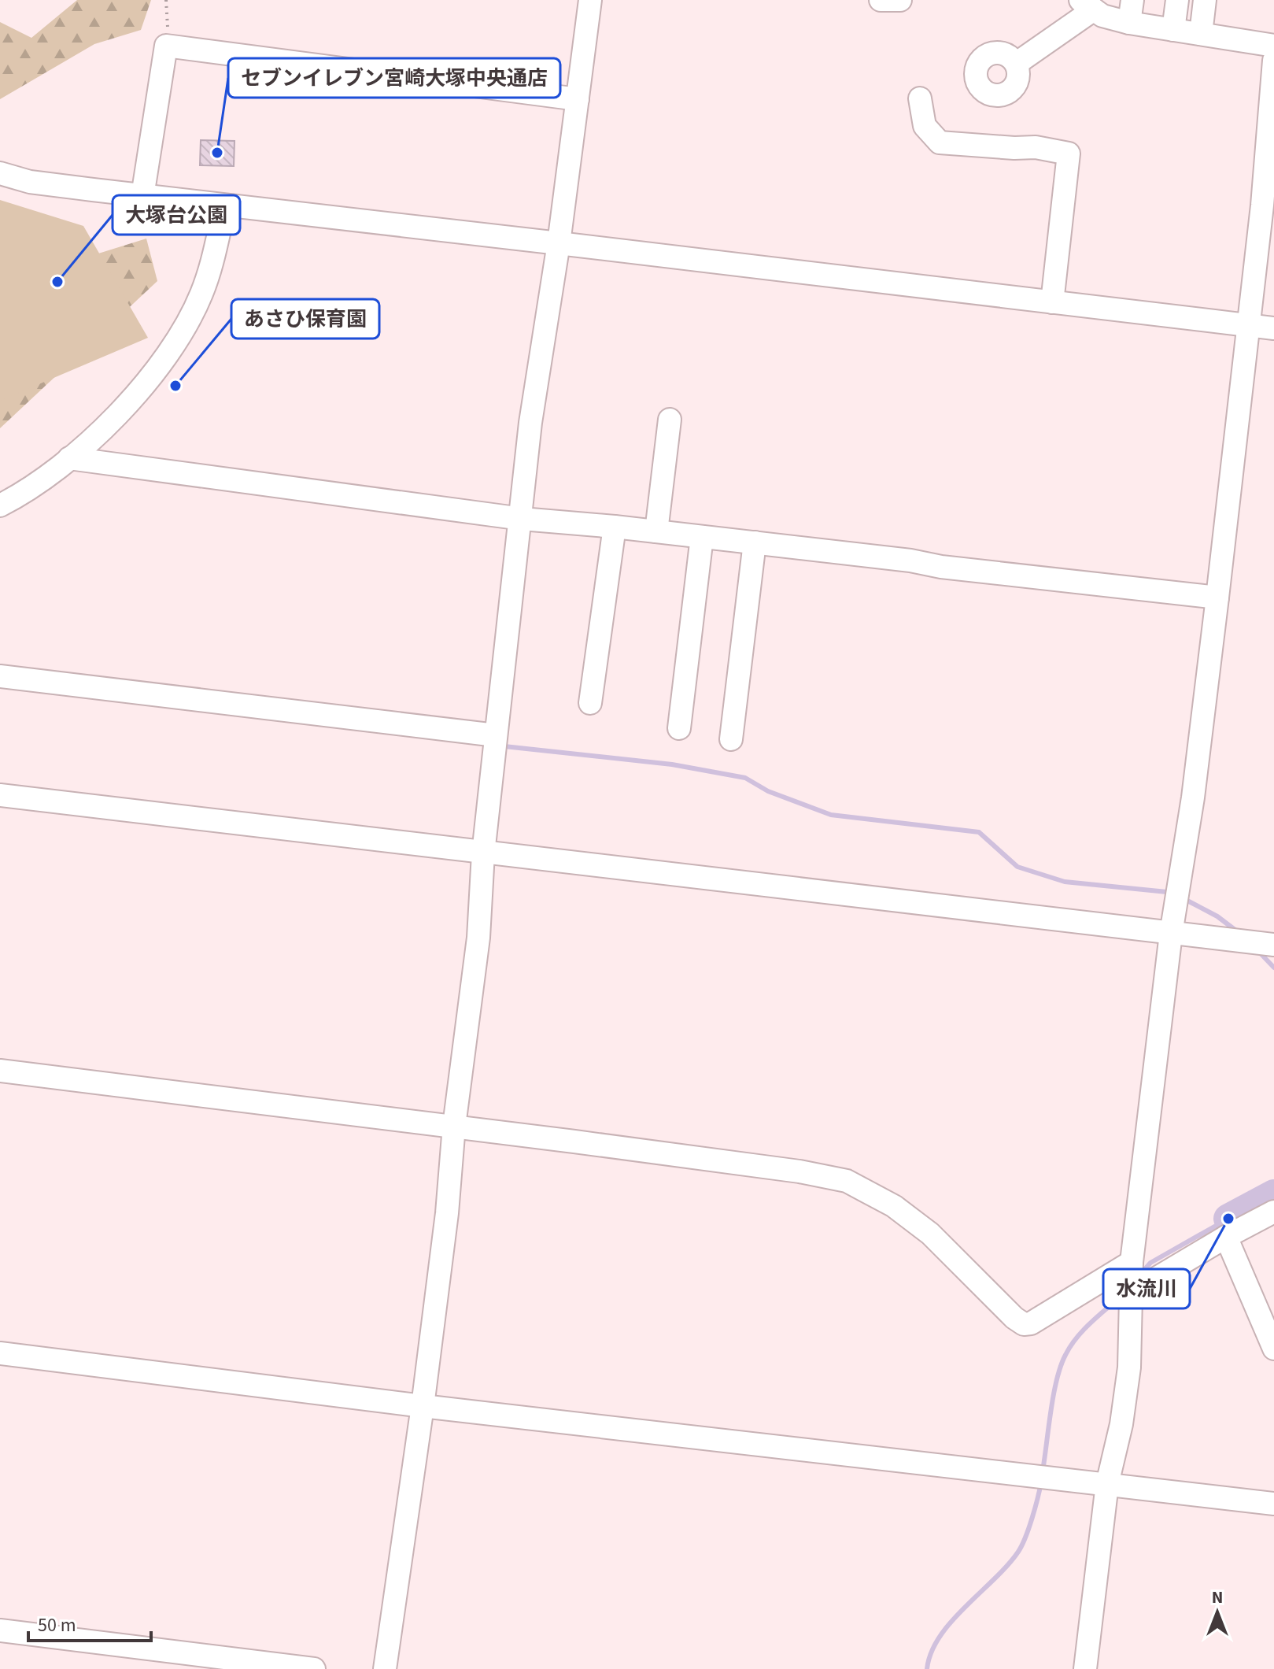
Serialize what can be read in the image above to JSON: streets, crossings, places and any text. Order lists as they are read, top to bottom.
{
  "places": [
    "セブンイレブン宮崎大塚中央通店",
    "大塚台公園",
    "あさひ保育園",
    "水流川"
  ],
  "scale_bar": "50 m",
  "north": "top"
}
